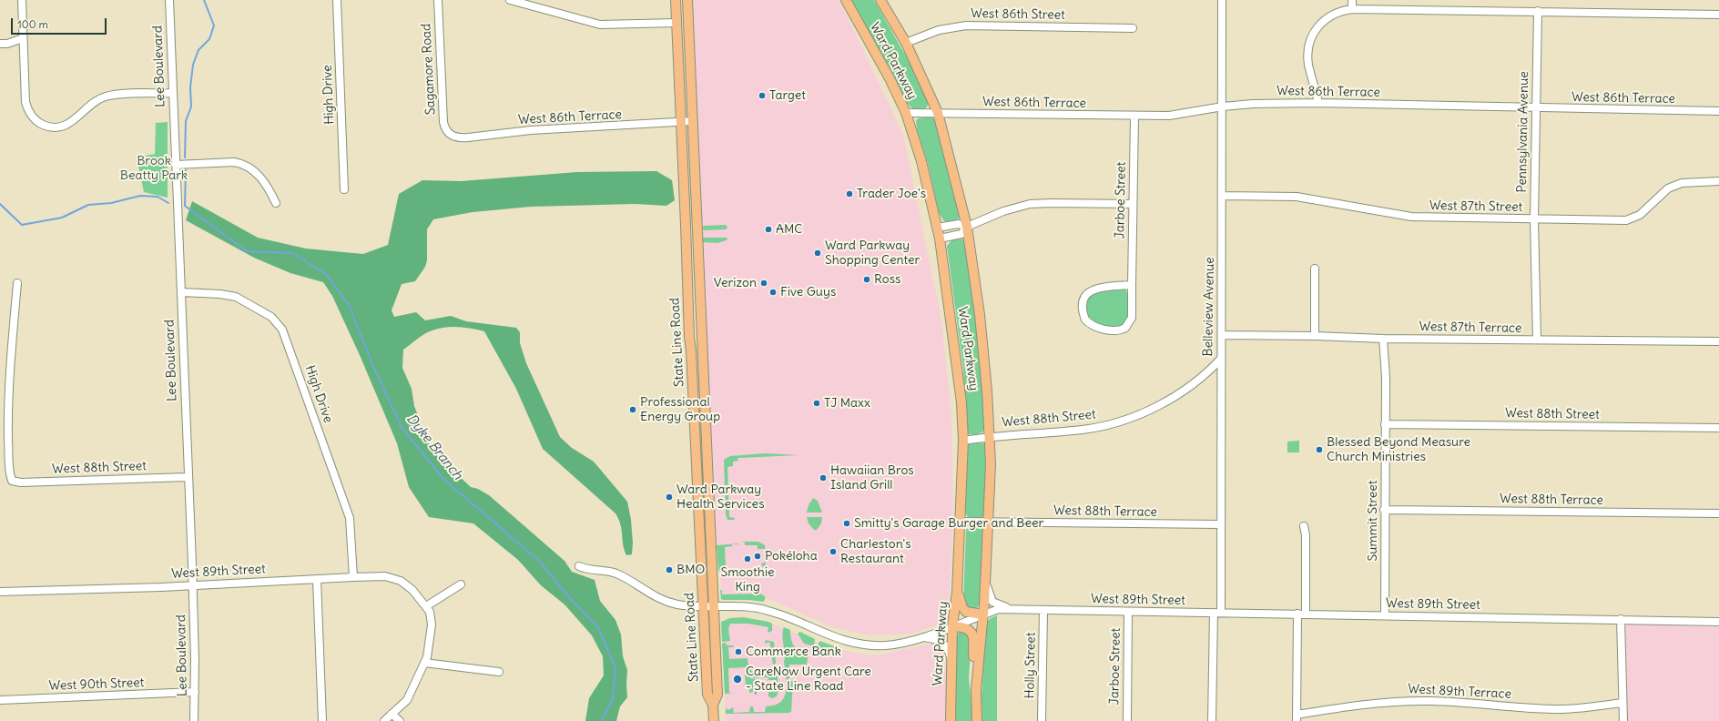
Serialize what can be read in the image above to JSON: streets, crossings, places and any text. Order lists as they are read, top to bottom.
{
  "streets": {
    "main road": ["Ward Parkway", "State Line Road"],
    "street": [
      "West 86th Street",
      "Lee Boulevard",
      "Sagamore Road",
      "West 86th Terrace",
      "High Drive",
      "Pennsylvania Avenue",
      "Jarboe Street",
      "West 87th Street",
      "Belleview Avenue",
      "West 87th Terrace",
      "West 88th Street",
      "West 88th Terrace",
      "Summit Street",
      "West 89th Street",
      "Holly Street",
      "West 90th Street",
      "West 89th Terrace"
    ]
  },
  "crossings": [
    ["West 86th Street", "Ward Parkway"],
    ["Ward Parkway", "West 86th Terrace"],
    ["Ward Parkway", "West 88th Street"],
    ["Ward Parkway", "West 88th Terrace"],
    ["Ward Parkway", "West 89th Street"],
    ["Lee Boulevard", "High Drive"],
    ["Lee Boulevard", "West 88th Street"],
    ["Lee Boulevard", "West 89th Street"],
    ["Lee Boulevard", "West 90th Street"],
    ["Sagamore Road", "West 86th Terrace"],
    ["West 86th Terrace", "Pennsylvania Avenue"],
    ["West 86th Terrace", "Jarboe Street"],
    ["West 86th Terrace", "Belleview Avenue"],
    ["West 86th Terrace", "State Line Road"],
    ["High Drive", "West 89th Street"],
    ["Pennsylvania Avenue", "West 87th Street"],
    ["Pennsylvania Avenue", "West 87th Terrace"],
    ["Jarboe Street", "West 89th Street"],
    ["West 87th Street", "Belleview Avenue"],
    ["Belleview Avenue", "West 87th Terrace"],
    ["Belleview Avenue", "West 88th Street"],
    ["Belleview Avenue", "West 88th Terrace"],
    ["Belleview Avenue", "West 89th Street"],
    ["West 87th Terrace", "Summit Street"],
    ["State Line Road", "West 89th Street"],
    ["West 88th Street", "Summit Street"],
    ["West 88th Terrace", "Summit Street"],
    ["Summit Street", "West 89th Street"],
    ["West 89th Street", "Holly Street"]
  ],
  "water": ["Dyke Branch"],
  "parks": ["Brook Beatty Park"],
  "places": [
    "Target",
    "Trader Joe's",
    "AMC",
    "Ward Parkway Shopping Center",
    "Ross",
    "Verizon",
    "Five Guys",
    "TJ Maxx",
    "Professional Energy Group",
    "Blessed Beyond Measure Church Ministries",
    "Hawaiian Bros Island Grill",
    "Ward Parkway Health Services",
    "Smitty's Garage Burger and Beer",
    "Charleston's Restaurant",
    "Pokéloha",
    "Smoothie King",
    "BMO",
    "Commerce Bank",
    "CareNow Urgent Care - State Line Road"
  ],
  "scale_bar": "100 m"
}
